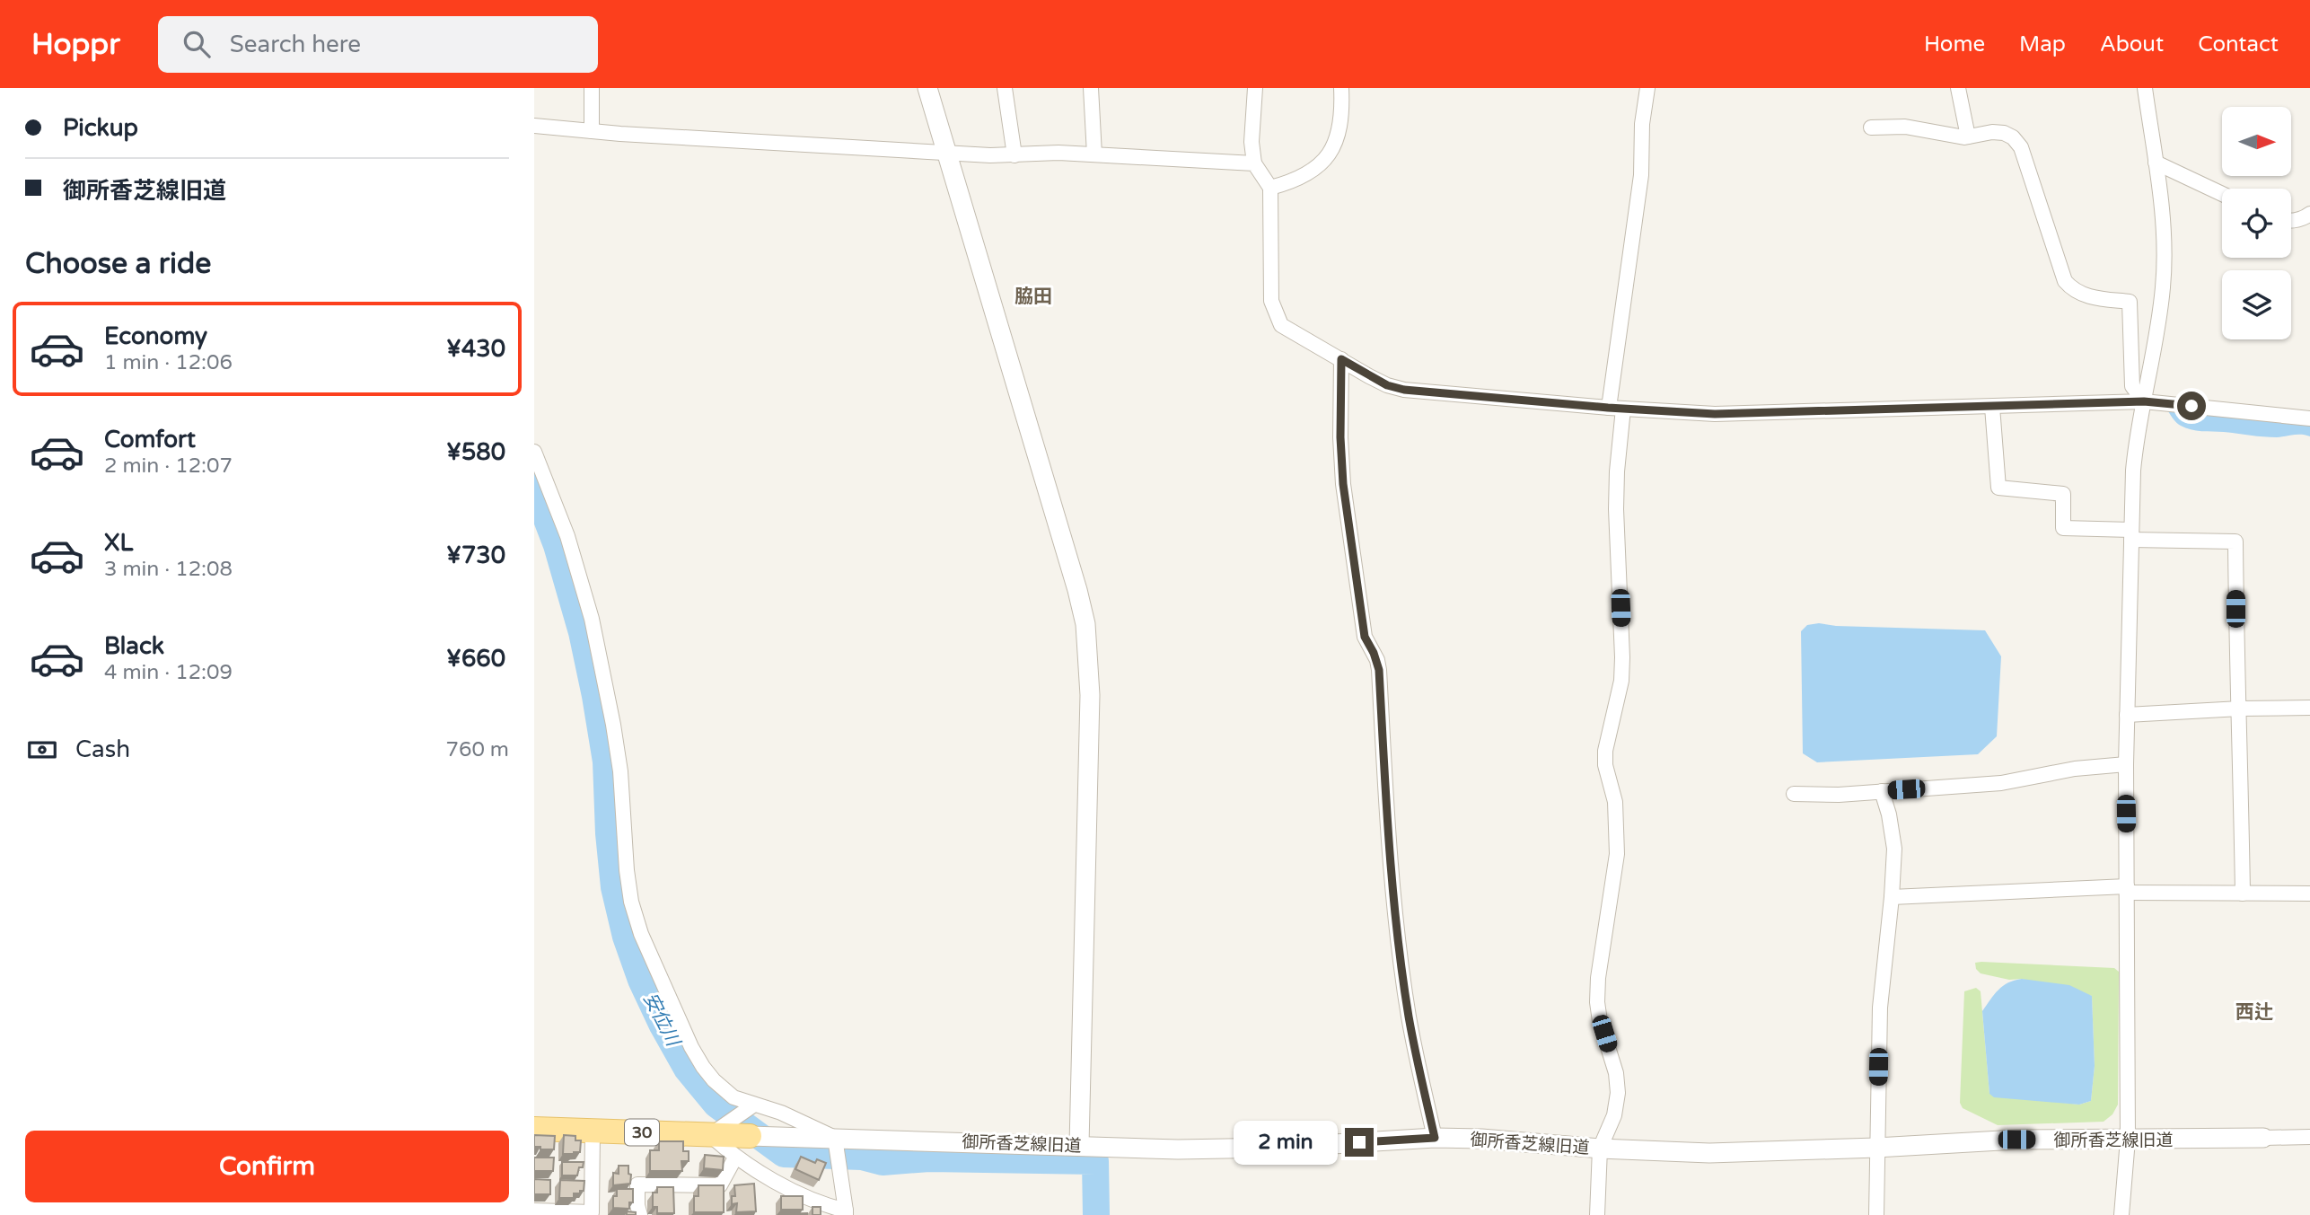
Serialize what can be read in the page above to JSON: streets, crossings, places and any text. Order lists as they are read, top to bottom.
{
  "streets": {
    "main road": ["30"],
    "street": ["御所香芝線旧道"]
  },
  "crossings": [
    ["30", "御所香芝線旧道"]
  ],
  "districts": ["脇田", "西辻"],
  "water": ["安位川"],
  "north": "right",
  "page": {
    "header": "Hoppr",
    "search": "Search here",
    "nav": [
      "Home",
      "Map",
      "About",
      "Contact"
    ],
    "banner": ["Pickup", "御所香芝線旧道"],
    "heading": "Choose a ride",
    "list": [
      {
        "name": "Economy",
        "note": "1 min · 12:06",
        "value": "¥430"
      },
      {
        "name": "Comfort",
        "note": "2 min · 12:07",
        "value": "¥580"
      },
      {
        "name": "XL",
        "note": "3 min · 12:08",
        "value": "¥730"
      },
      {
        "name": "Black",
        "note": "4 min · 12:09",
        "value": "¥660"
      }
    ],
    "pay": ["Cash", "760 m"],
    "buttons": "Confirm",
    "bubble": "2 min"
  }
}
